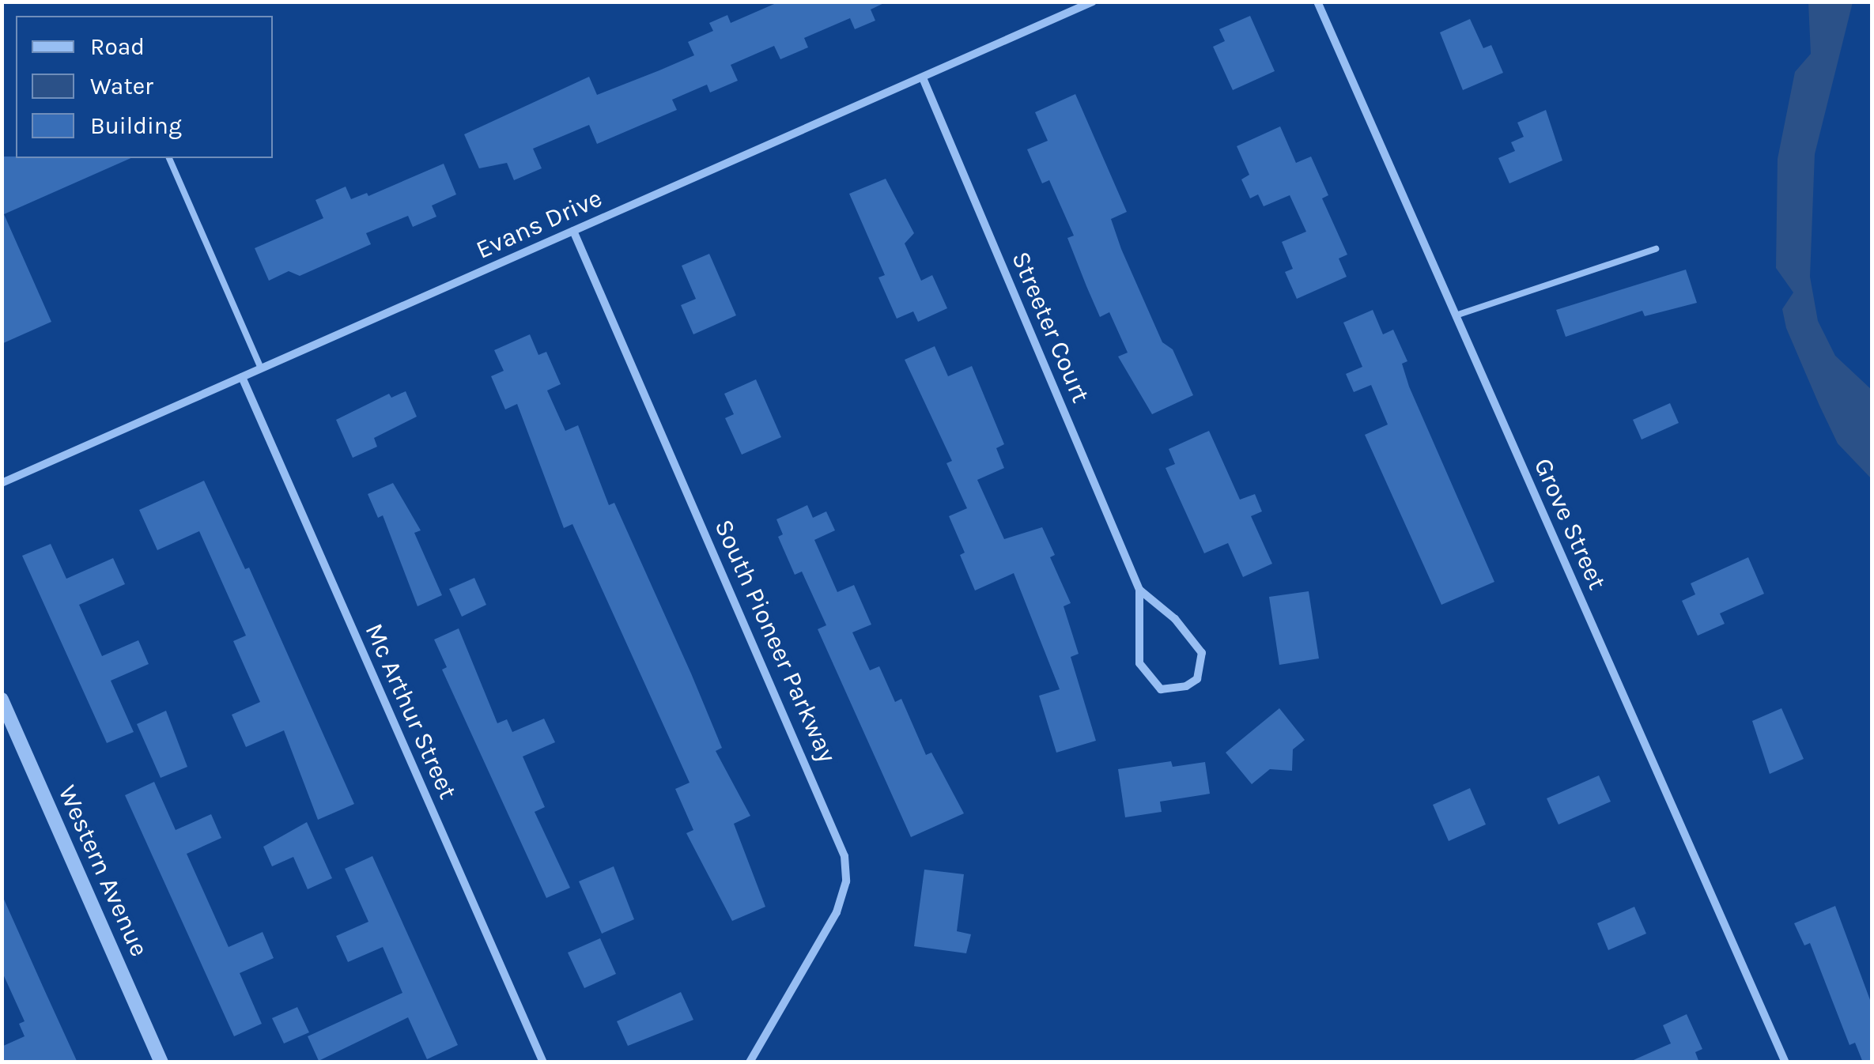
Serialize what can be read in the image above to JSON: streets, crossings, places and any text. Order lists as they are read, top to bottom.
{
  "streets": {
    "street": [
      "Evans Drive",
      "Streeter Court",
      "Grove Street",
      "South Pioneer Parkway",
      "Mc Arthur Street",
      "Western Avenue"
    ]
  },
  "crossings": [
    ["Evans Drive", "Streeter Court"],
    ["Evans Drive", "South Pioneer Parkway"],
    ["Evans Drive", "Mc Arthur Street"]
  ],
  "legend": ["Road", "Water", "Building"]
}
